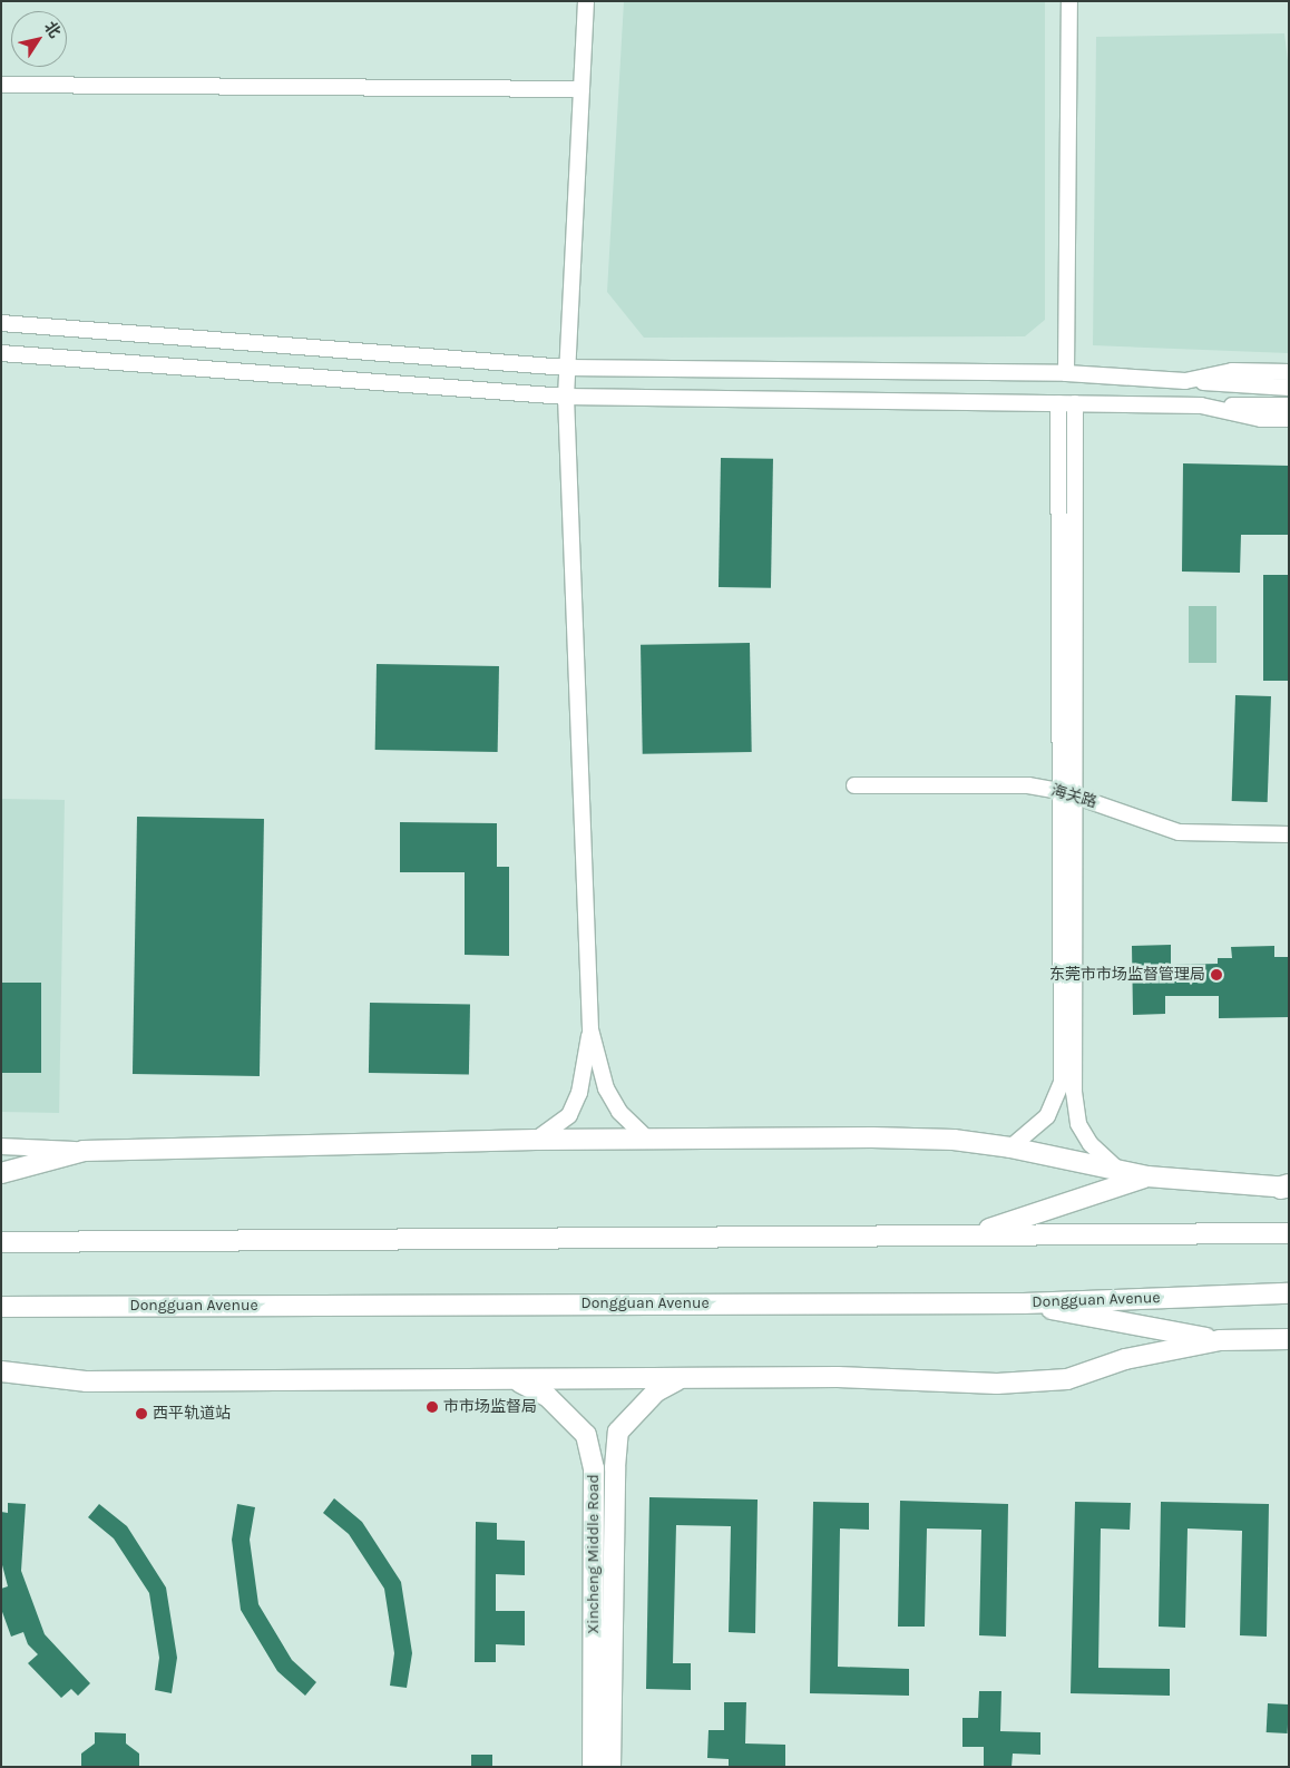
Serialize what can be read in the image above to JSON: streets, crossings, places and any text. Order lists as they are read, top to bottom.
{
  "streets": {
    "main road": ["Dongguan Avenue", "Xincheng Middle Road"],
    "street": ["海关路"]
  },
  "places": ["东莞市市场监督管理局", "市市场监督局", "西平轨道站"],
  "north": "top right"
}
